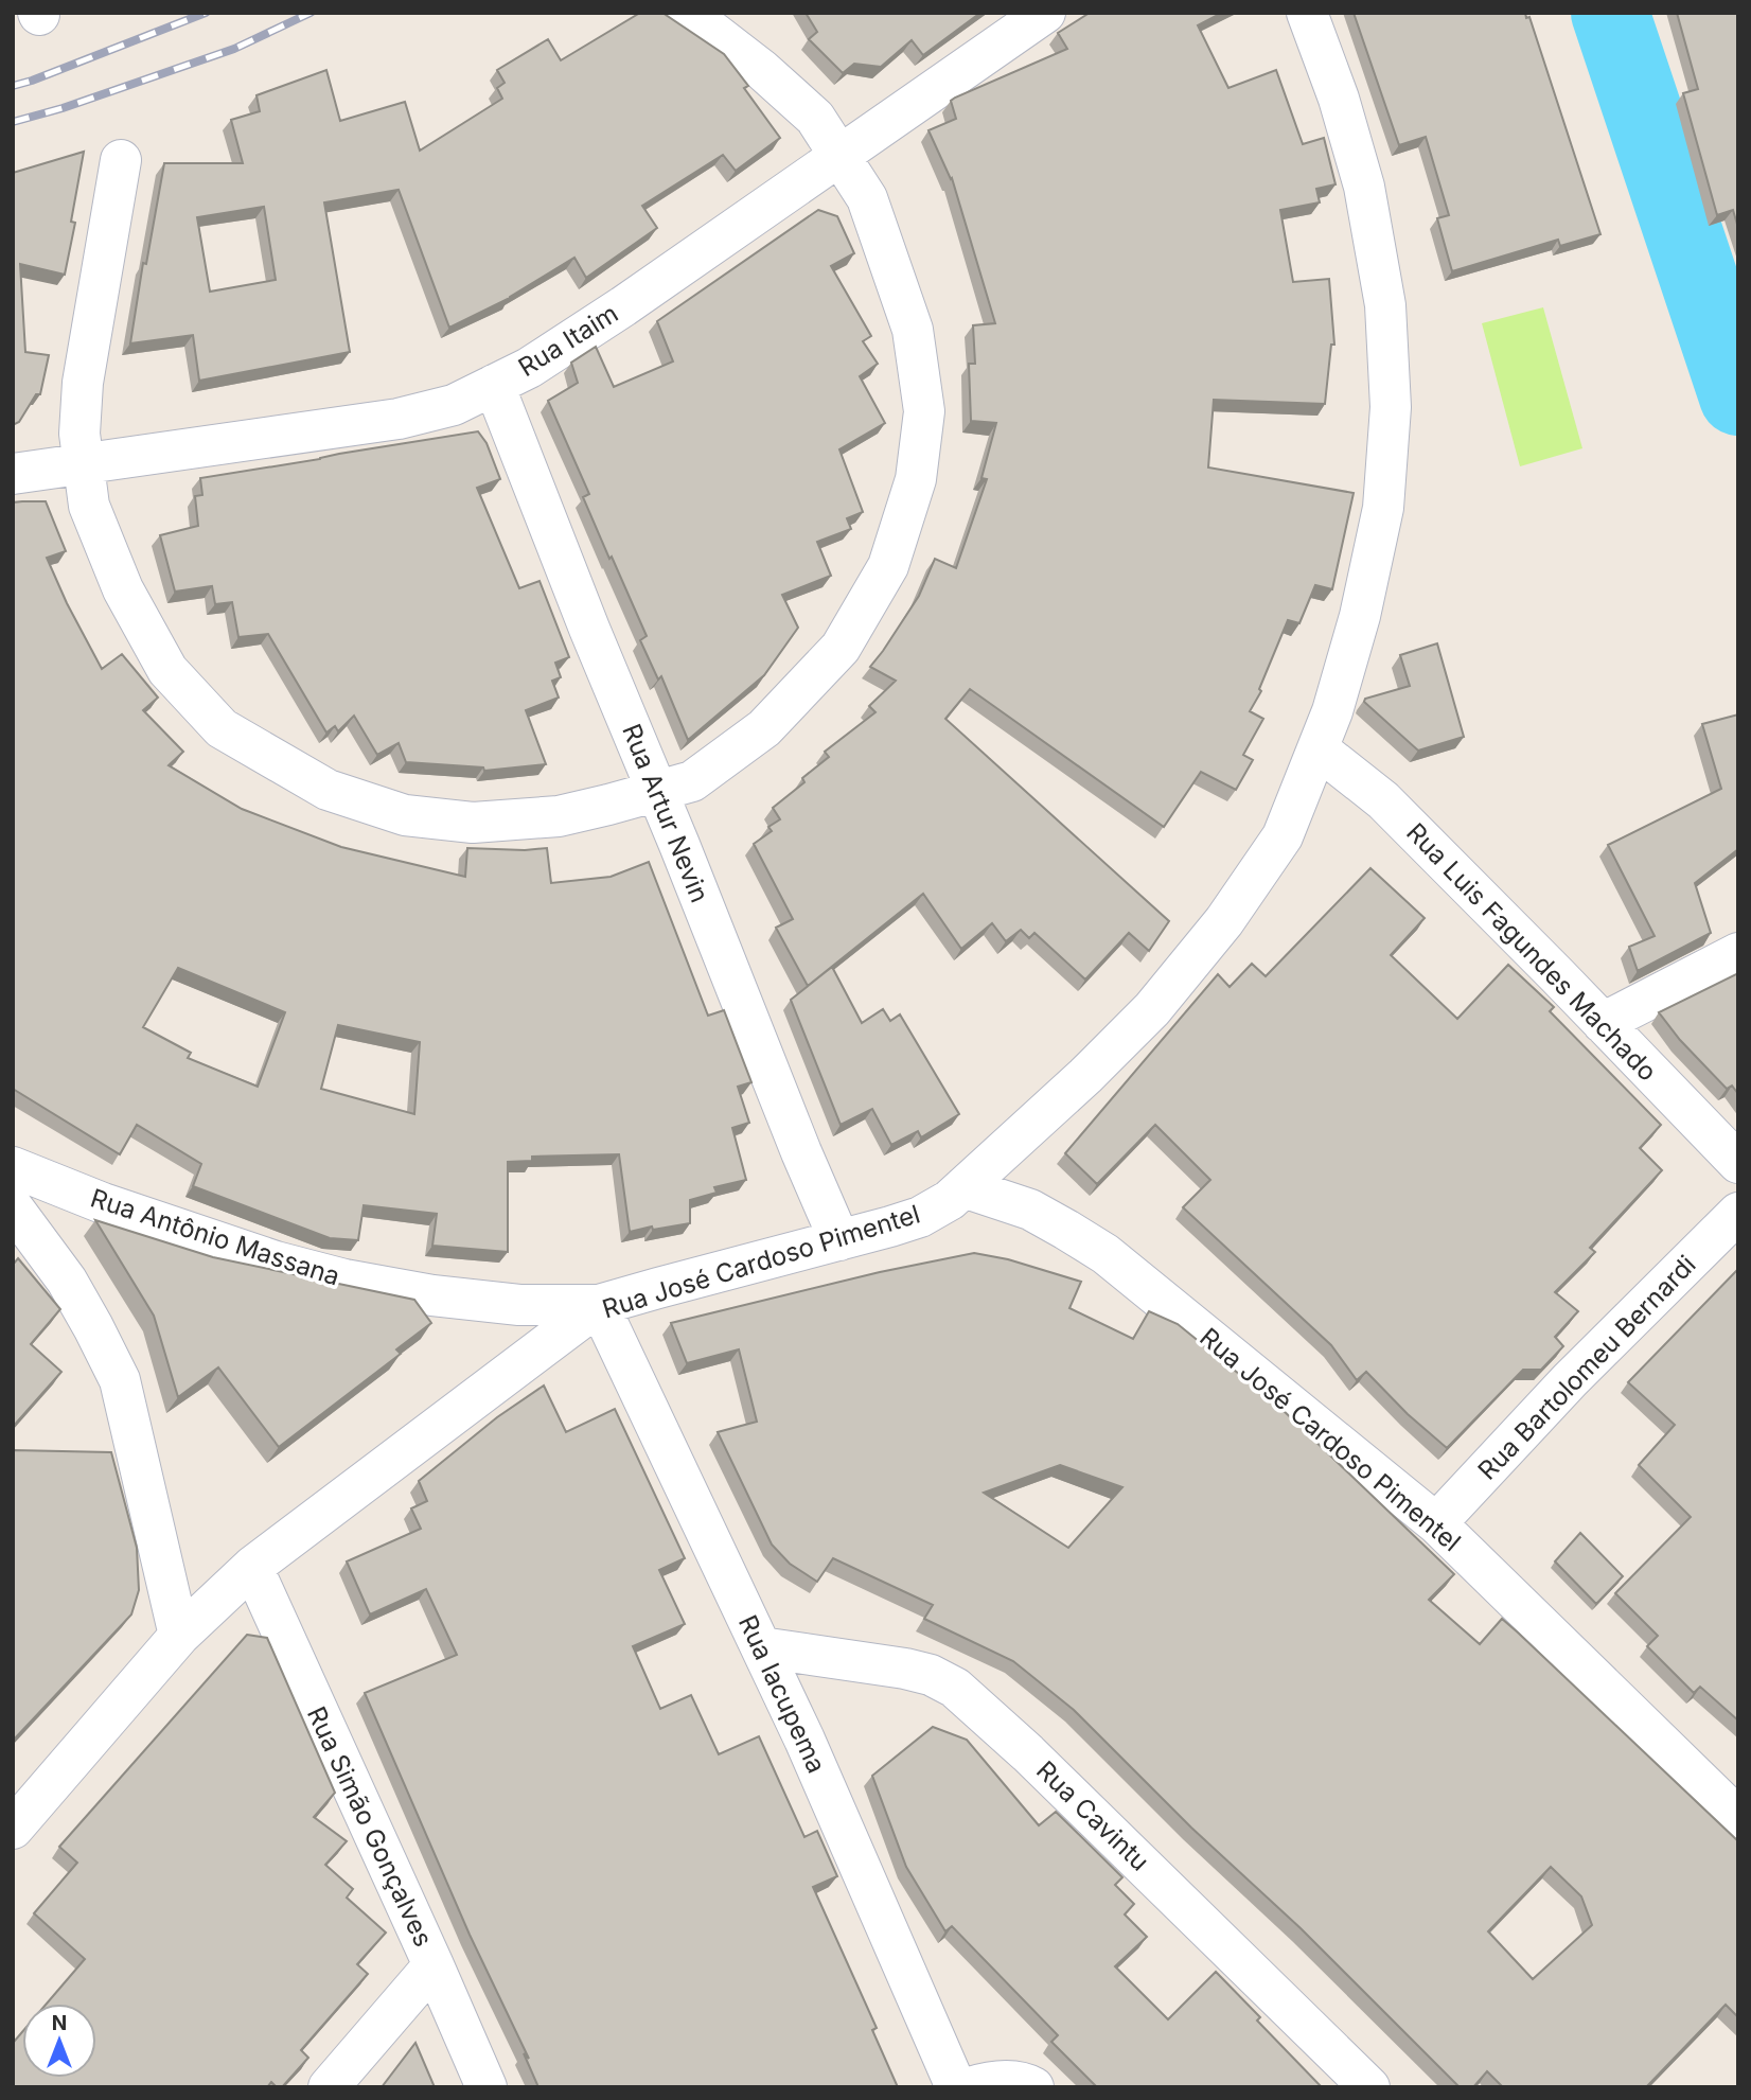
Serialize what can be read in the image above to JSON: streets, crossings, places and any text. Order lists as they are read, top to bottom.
{
  "streets": {
    "street": [
      "Rua Itaim",
      "Rua Artur Nevin",
      "Rua Luis Fagundes Machado",
      "Rua Antônio Massana",
      "Rua José Cardoso Pimentel",
      "Rua Bartolomeu Bernardi",
      "Rua Iacupema",
      "Rua Cavintu",
      "Rua Simão Gonçalves"
    ]
  },
  "crossings": [
    ["Rua Itaim", "Rua Artur Nevin"],
    ["Rua Artur Nevin", "Rua José Cardoso Pimentel"],
    ["Rua Antônio Massana", "Rua José Cardoso Pimentel"],
    ["Rua Antônio Massana", "Rua Iacupema"],
    ["Rua José Cardoso Pimentel", "Rua Bartolomeu Bernardi"],
    ["Rua José Cardoso Pimentel", "Rua Iacupema"],
    ["Rua José Cardoso Pimentel", "Rua Simão Gonçalves"],
    ["Rua Iacupema", "Rua Cavintu"]
  ],
  "north": "top"
}
